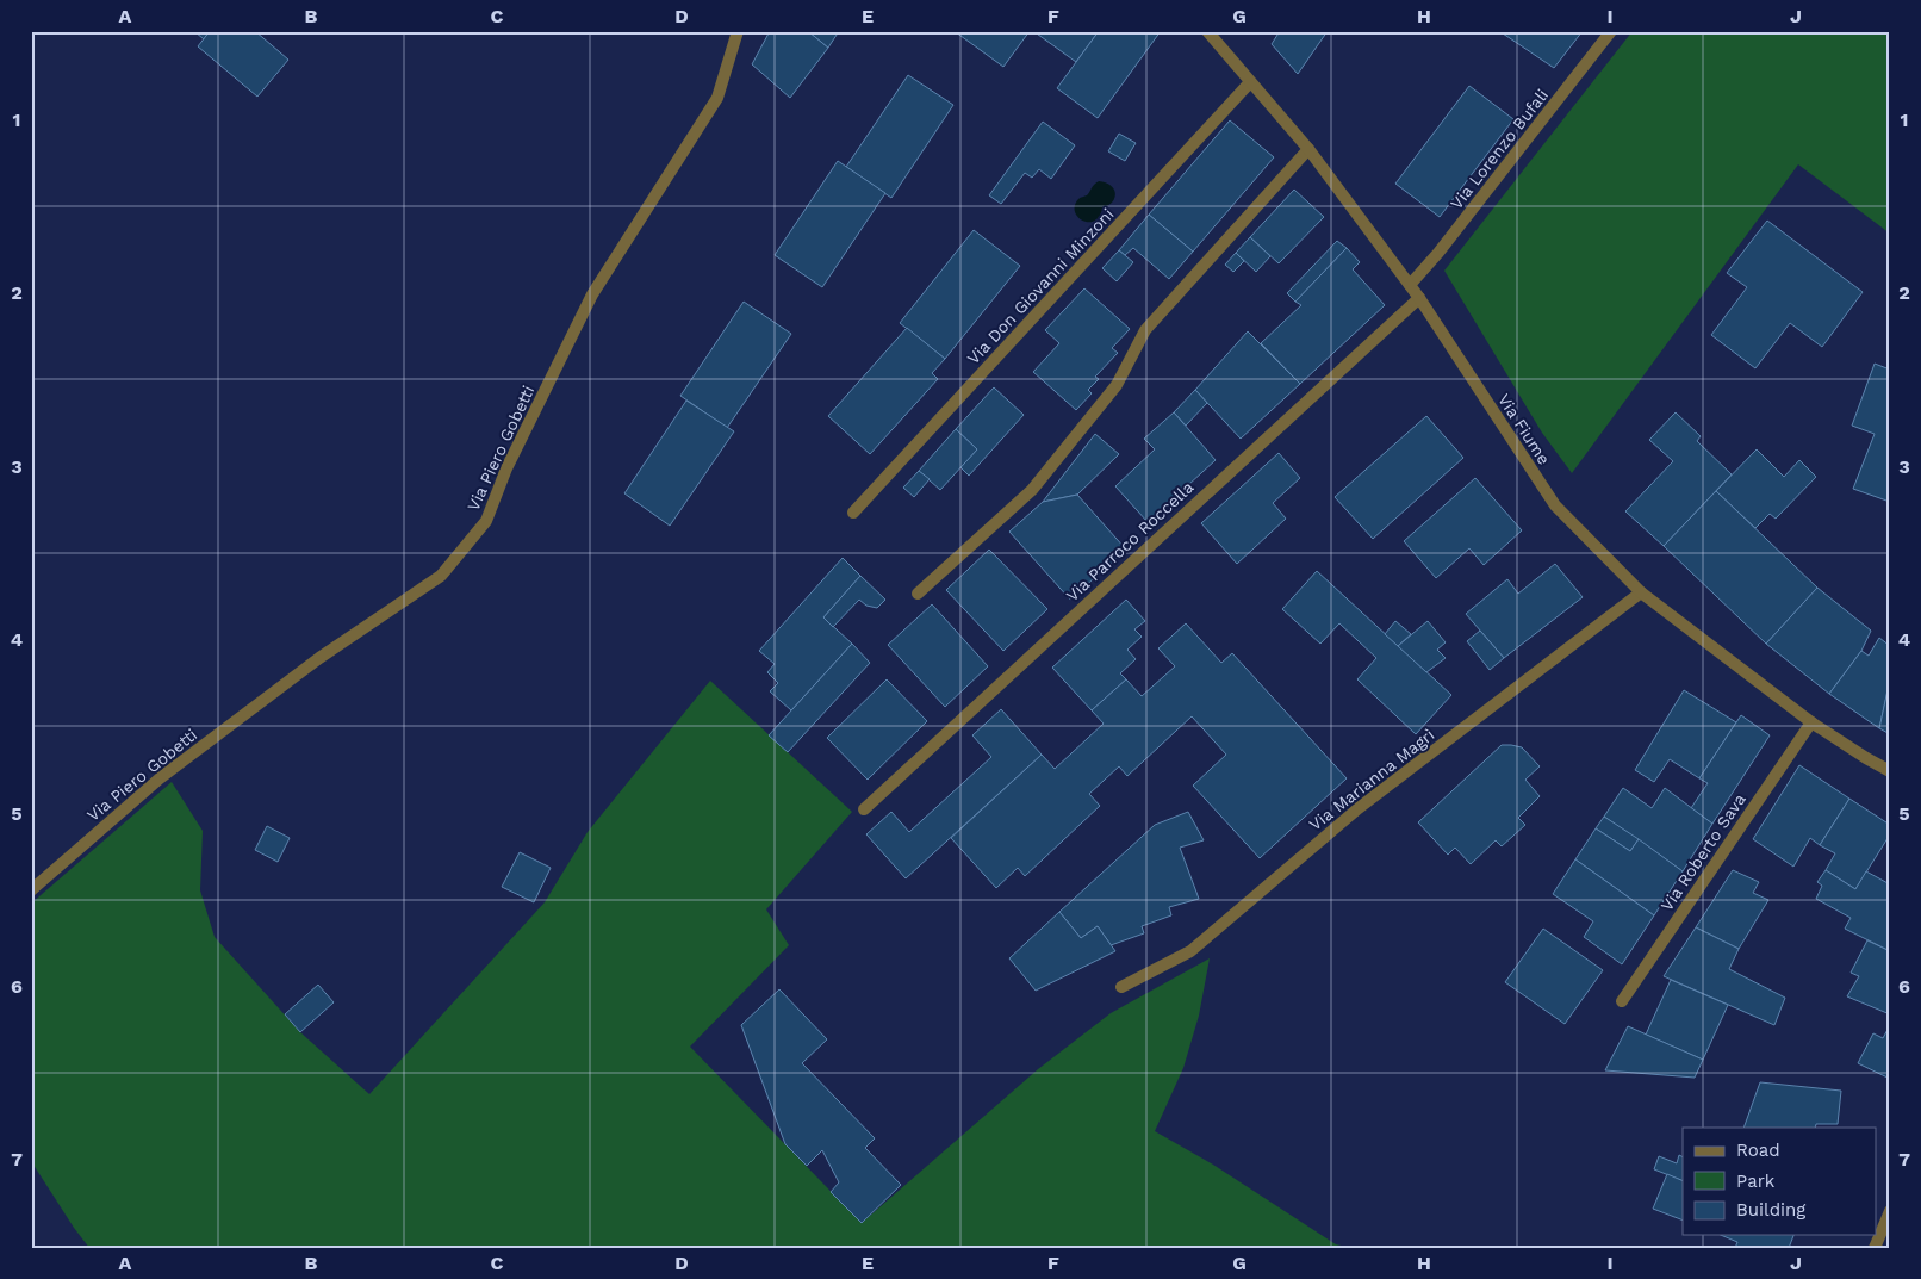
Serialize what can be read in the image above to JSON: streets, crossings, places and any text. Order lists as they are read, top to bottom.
{
  "streets": {
    "street": [
      "Via Lorenzo Bufali",
      "Via Don Giovanni Minzoni",
      "Via Fiume",
      "Via Piero Gobetti",
      "Via Parroco Roccella",
      "Via Marianna Magrì",
      "Via Roberto Sava"
    ]
  },
  "crossings": [
    ["Via Lorenzo Bufali", "Via Fiume"],
    ["Via Don Giovanni Minzoni", "Via Fiume"],
    ["Via Fiume", "Via Parroco Roccella"],
    ["Via Fiume", "Via Marianna Magrì"],
    ["Via Fiume", "Via Roberto Sava"]
  ],
  "legend": ["Road", "Park", "Building"],
  "grid": {
    "columns": [
      "A",
      "B",
      "C",
      "D",
      "E",
      "F",
      "G",
      "H",
      "I",
      "J"
    ],
    "rows": [
      "1",
      "2",
      "3",
      "4",
      "5",
      "6",
      "7"
    ]
  }
}
